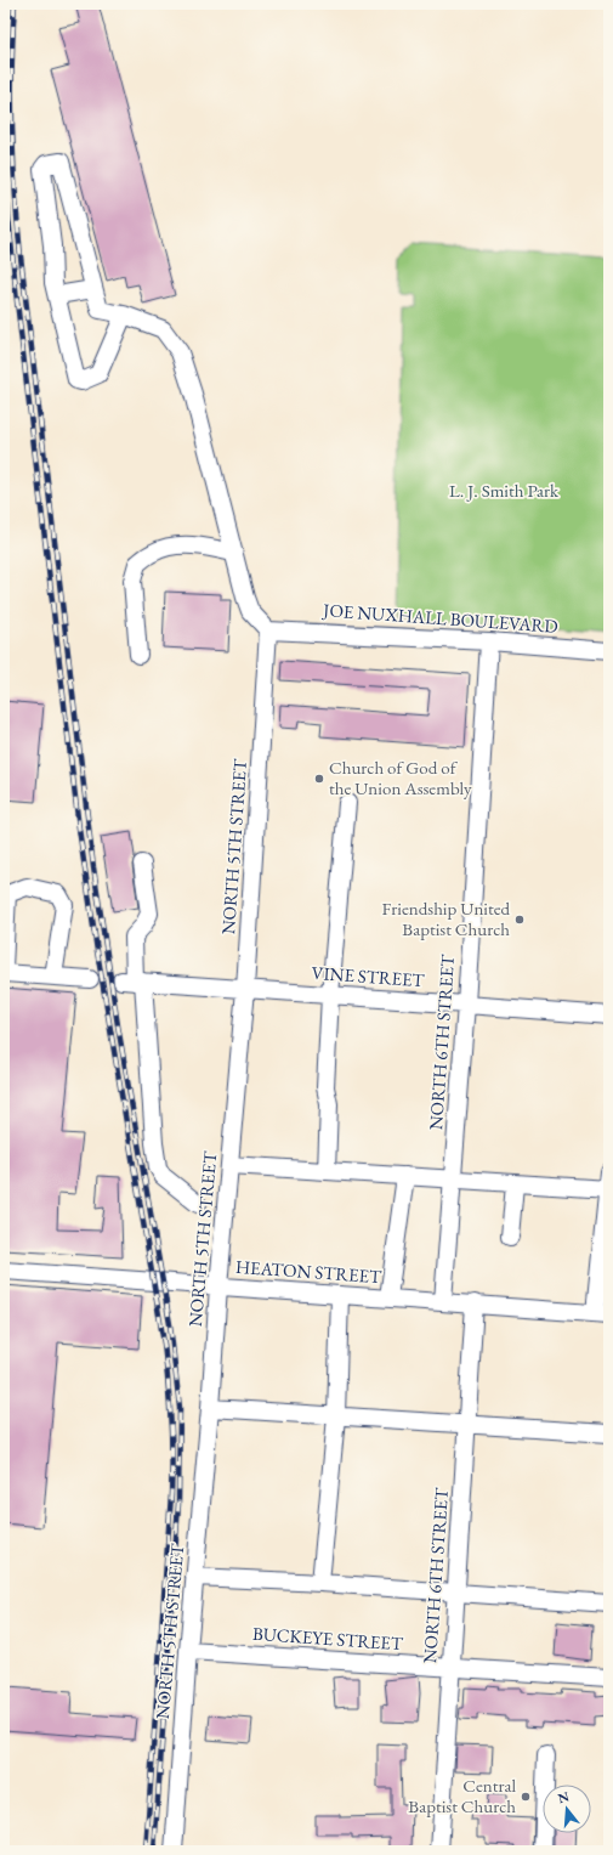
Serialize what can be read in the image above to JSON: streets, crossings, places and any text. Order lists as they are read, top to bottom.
{
  "streets": {
    "street": [
      "JOE NUXHALL BOULEVARD",
      "NORTH 5TH STREET",
      "VINE STREET",
      "NORTH 6TH STREET",
      "HEATON STREET",
      "BUCKEYE STREET"
    ]
  },
  "crossings": [
    ["JOE NUXHALL BOULEVARD", "NORTH 5TH STREET"],
    ["JOE NUXHALL BOULEVARD", "NORTH 6TH STREET"],
    ["NORTH 5TH STREET", "VINE STREET"],
    ["NORTH 5TH STREET", "HEATON STREET"],
    ["NORTH 5TH STREET", "BUCKEYE STREET"],
    ["VINE STREET", "NORTH 6TH STREET"],
    ["NORTH 6TH STREET", "HEATON STREET"],
    ["NORTH 6TH STREET", "BUCKEYE STREET"]
  ],
  "parks": ["L. J. Smith Park"],
  "places": ["Church of God of the Union Assembly", "Friendship United Baptist Church", "Central Baptist Church"],
  "north": "top"
}
